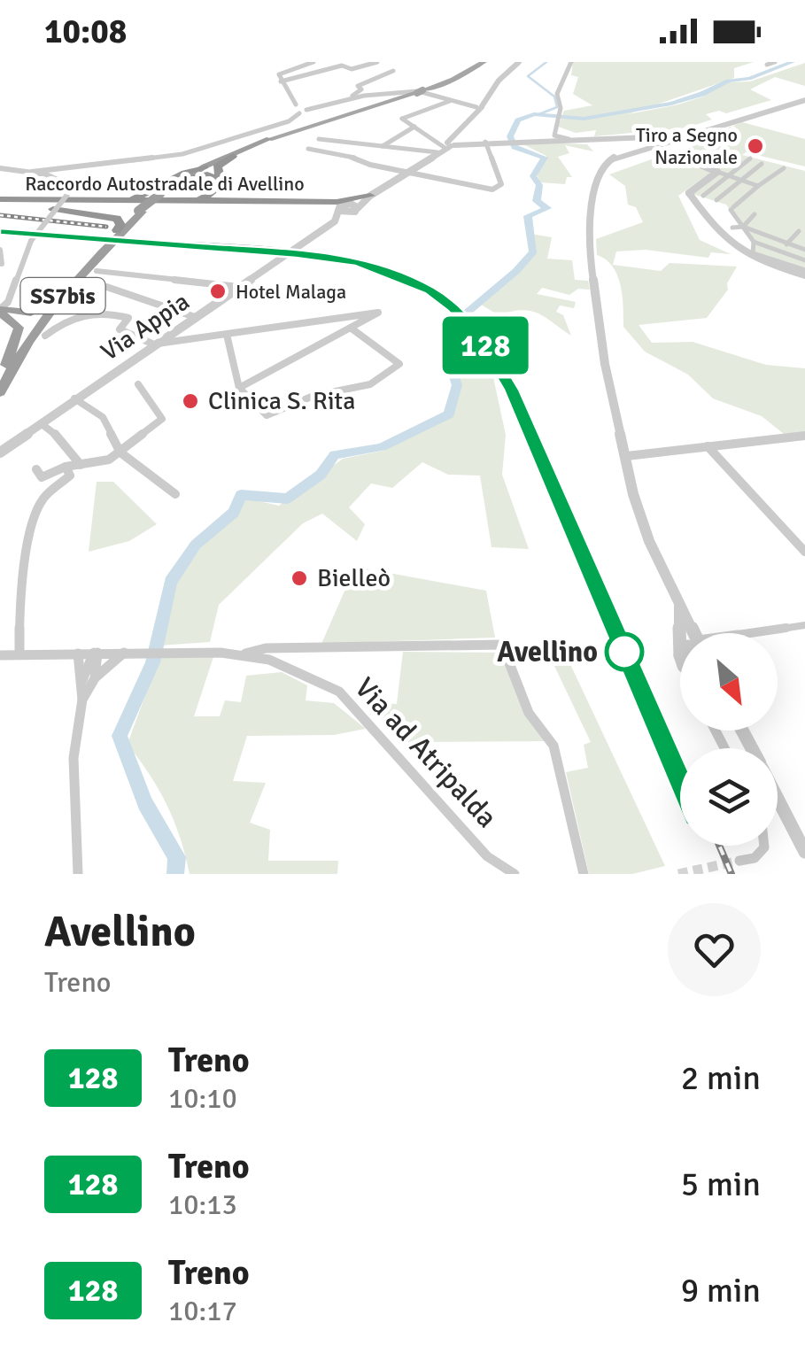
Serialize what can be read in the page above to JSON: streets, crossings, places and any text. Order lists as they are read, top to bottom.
{
  "streets": {
    "highway": ["Raccordo Autostradale di Avellino", "SS7bis"],
    "street": ["Via Appia", "Via ad Atripalda"]
  },
  "crossings": [
    ["Raccordo Autostradale di Avellino", "SS7bis"],
    ["Raccordo Autostradale di Avellino", "Via Appia"]
  ],
  "places": [
    "Tiro a Segno Nazionale",
    "Hotel Malaga",
    "Clinica S. Rita",
    "Bielleò",
    "Avellino"
  ],
  "north": "bottom right",
  "page": {
    "status": "10:08",
    "on_map": "128",
    "heading": ["Avellino", "Treno"],
    "list": [
      {
        "mark": "128",
        "name": "Treno",
        "note": "10:10",
        "value": "2 min"
      },
      {
        "mark": "128",
        "name": "Treno",
        "note": "10:13",
        "value": "5 min"
      },
      {
        "mark": "128",
        "name": "Treno",
        "note": "10:17",
        "value": "9 min"
      }
    ]
  }
}
